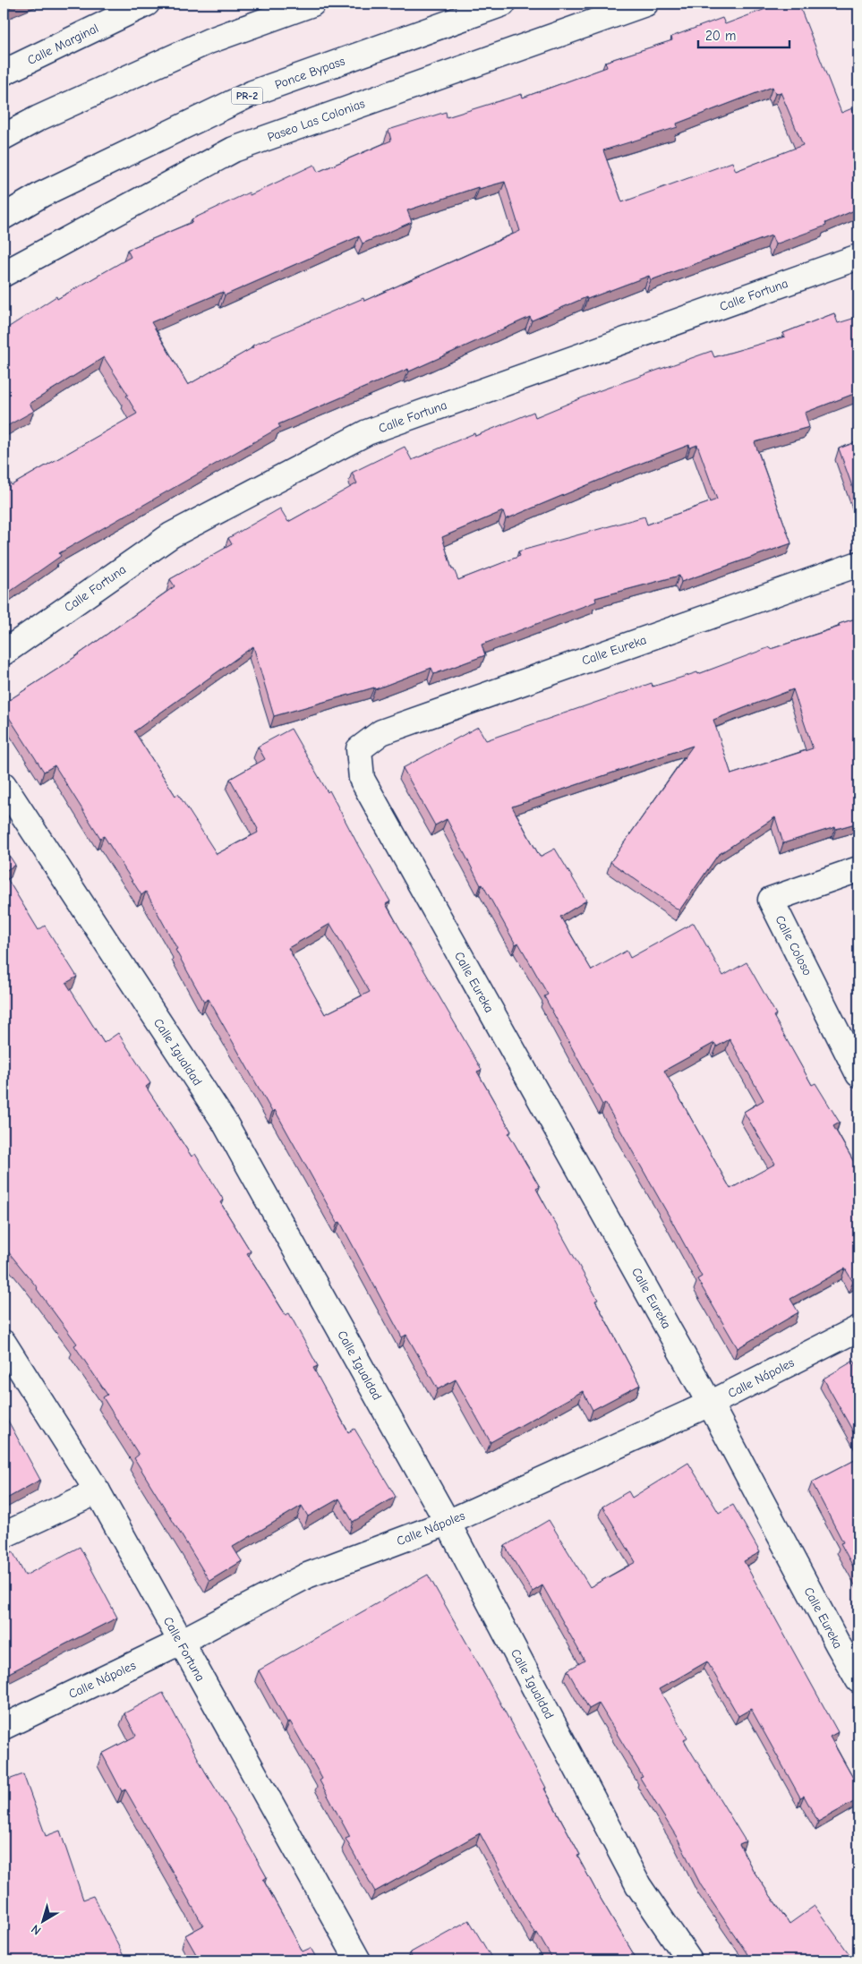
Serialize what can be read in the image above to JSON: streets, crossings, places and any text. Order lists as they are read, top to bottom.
{
  "streets": {
    "main road": [
      "Calle Marginal",
      "Ponce Bypass",
      "PR-2",
      "Paseo Las Colonias",
      "Calle Fortuna",
      "Calle Eureka",
      "Calle Coloso",
      "Calle Igualdad",
      "Calle Nápoles"
    ]
  },
  "crossings": [
    ["Calle Fortuna", "Calle Nápoles"],
    ["Calle Eureka", "Calle Nápoles"],
    ["Calle Igualdad", "Calle Nápoles"]
  ],
  "scale_bar": "20 m",
  "north": "bottom left"
}
